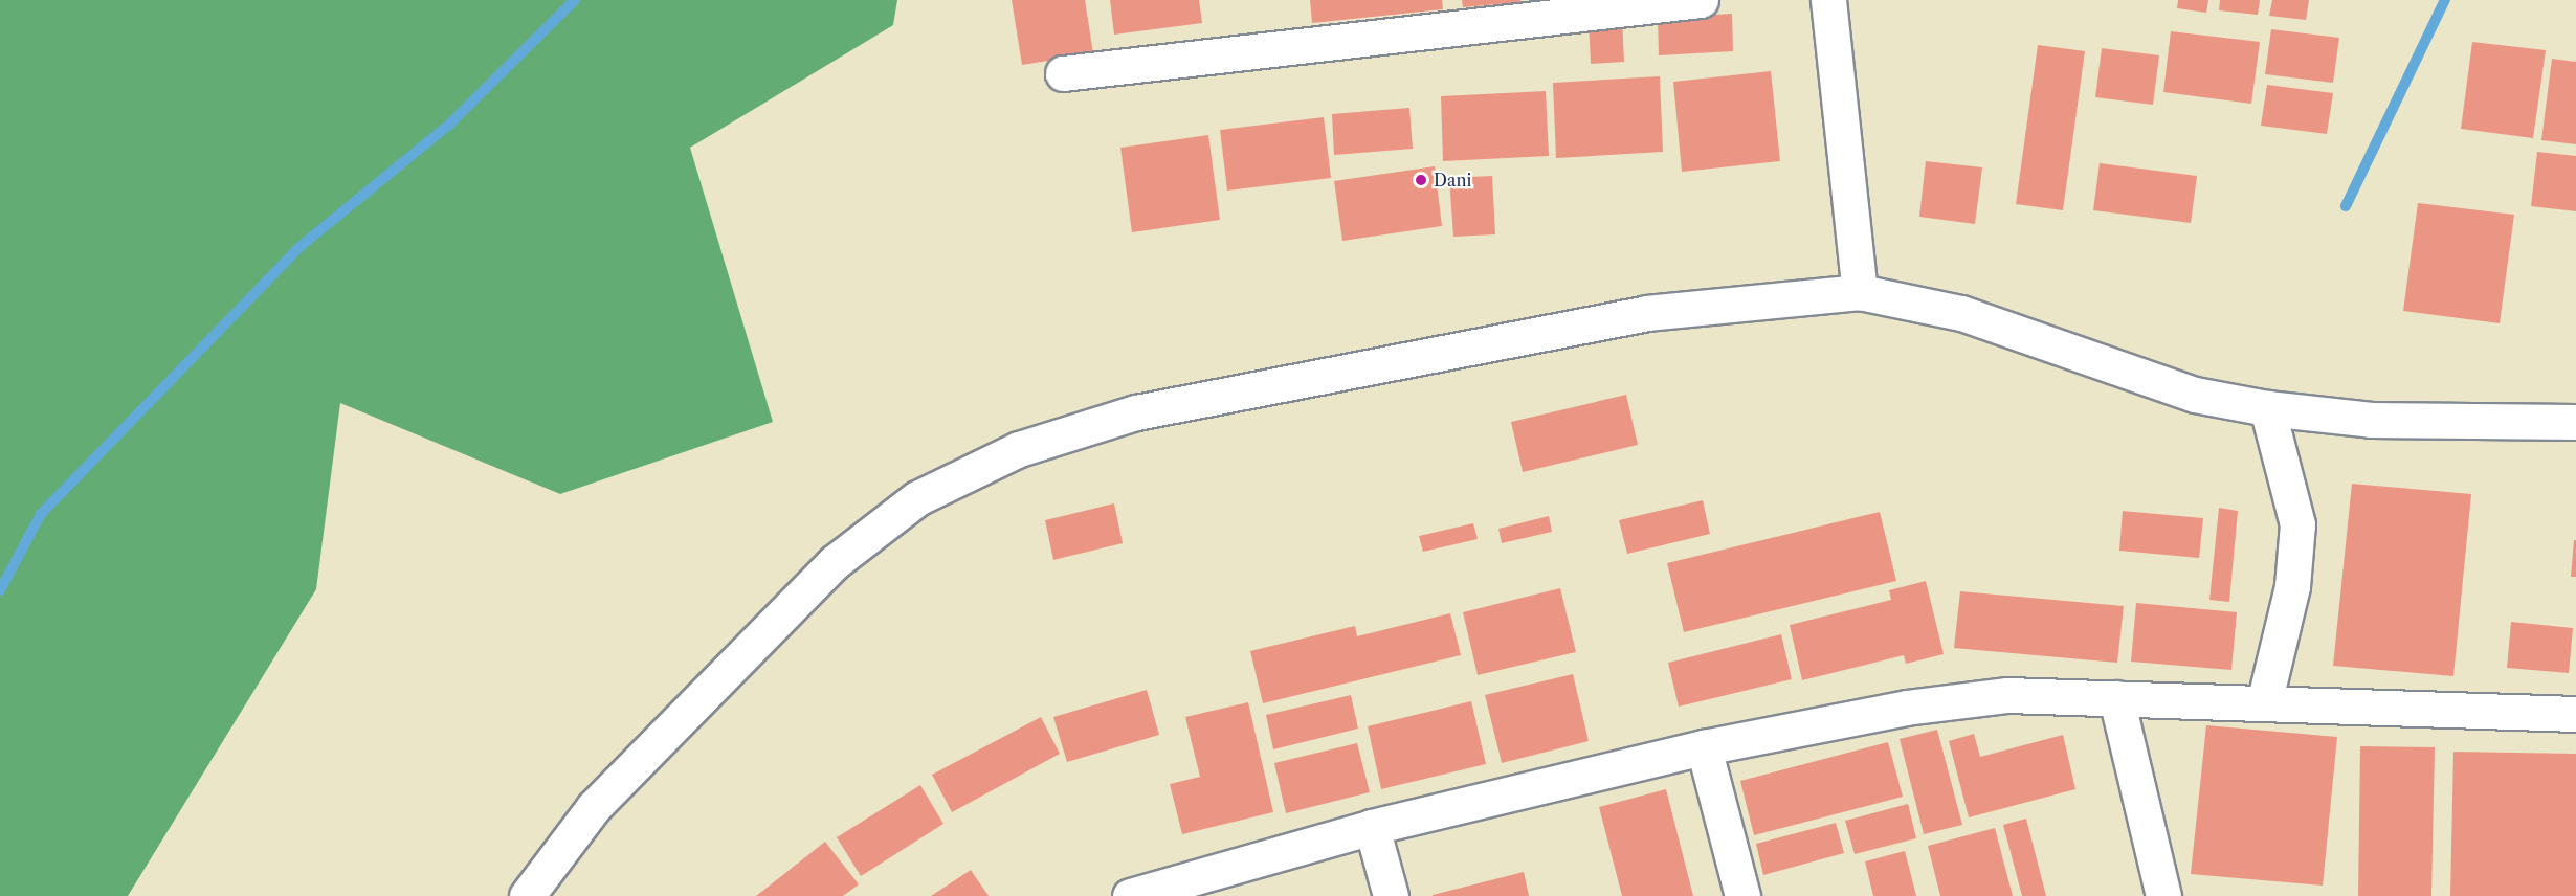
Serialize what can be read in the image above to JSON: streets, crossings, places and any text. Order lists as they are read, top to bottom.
{
  "places": ["Dani"]
}
